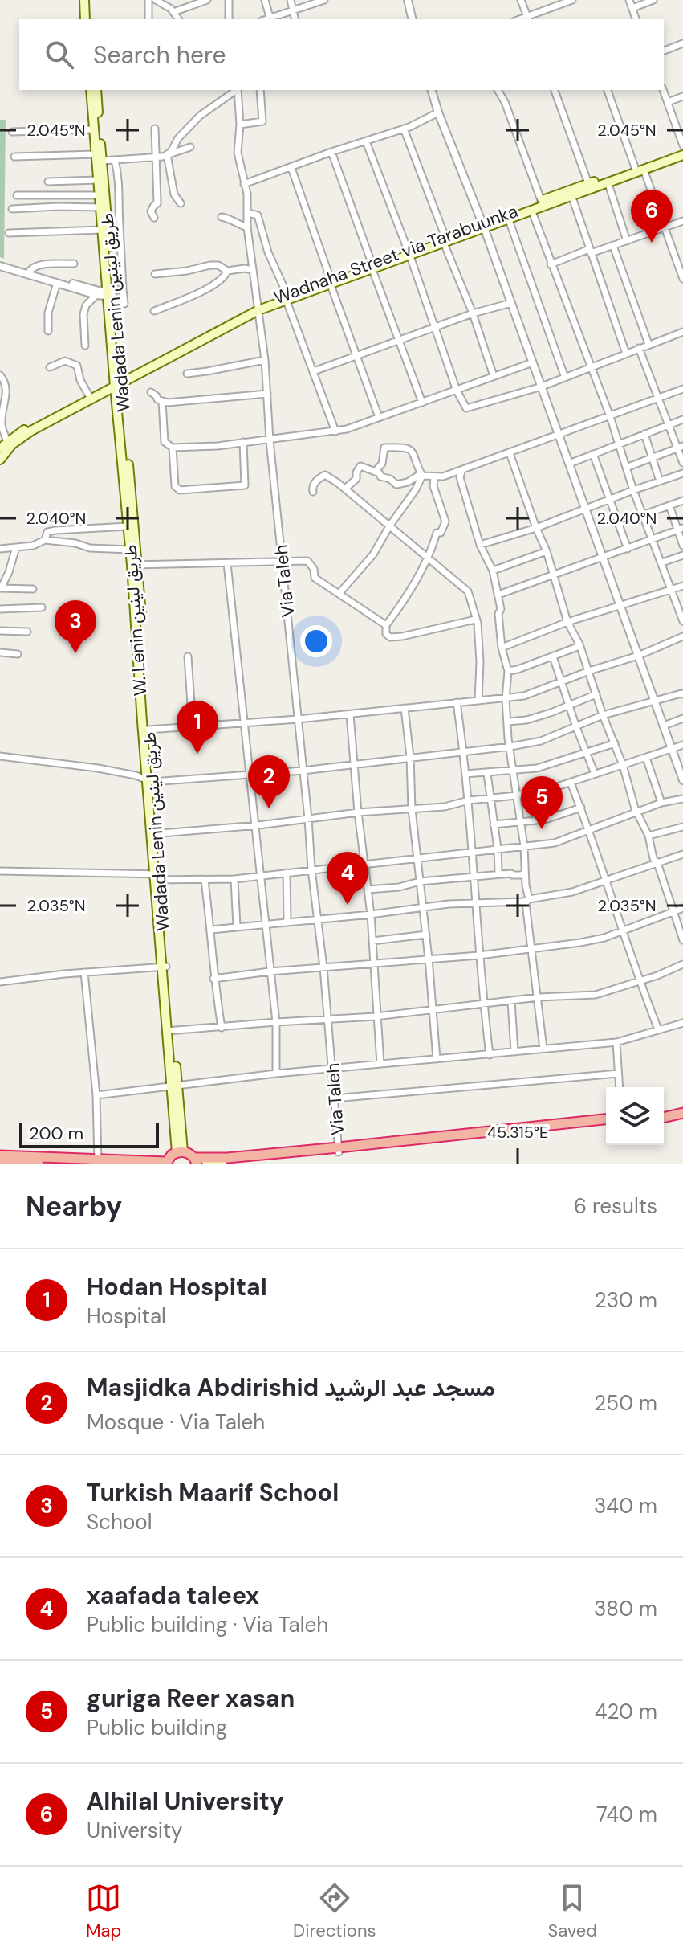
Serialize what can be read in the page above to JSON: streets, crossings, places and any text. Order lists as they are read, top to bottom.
{
  "streets": {
    "main road": ["Wadnaha Street via Tarabuunka", "Wadada Lenin طريق لينين", "W. Lenin طريق لينين"],
    "street": ["Via Taleh"]
  },
  "crossings": [
    ["Wadada Lenin طريق لينين", "W. Lenin طريق لينين"]
  ],
  "scale_bar": "200 m",
  "page": {
    "search": "Search here",
    "pins": [
      "6",
      "3",
      "1",
      "2",
      "5",
      "4"
    ],
    "scale": "200 m",
    "heading": ["Nearby", "6 results"],
    "list": [
      {
        "mark": "1",
        "name": "Hodan Hospital",
        "note": "Hospital",
        "value": "230 m"
      },
      {
        "mark": "2",
        "name": "Masjidka Abdirishid مسجد عبد الرشيد",
        "note": "Mosque · Via Taleh",
        "value": "250 m"
      },
      {
        "mark": "3",
        "name": "Turkish Maarif School",
        "note": "School",
        "value": "340 m"
      },
      {
        "mark": "4",
        "name": "xaafada taleex",
        "note": "Public building · Via Taleh",
        "value": "380 m"
      },
      {
        "mark": "5",
        "name": "guriga Reer xasan",
        "note": "Public building",
        "value": "420 m"
      },
      {
        "mark": "6",
        "name": "Alhilal University",
        "note": "University",
        "value": "740 m"
      }
    ],
    "nav": ["Map", "Directions", "Saved"]
  },
  "coordinates": [
    "2.045°N",
    "2.040°N",
    "2.035°N",
    "45.315°E"
  ]
}
